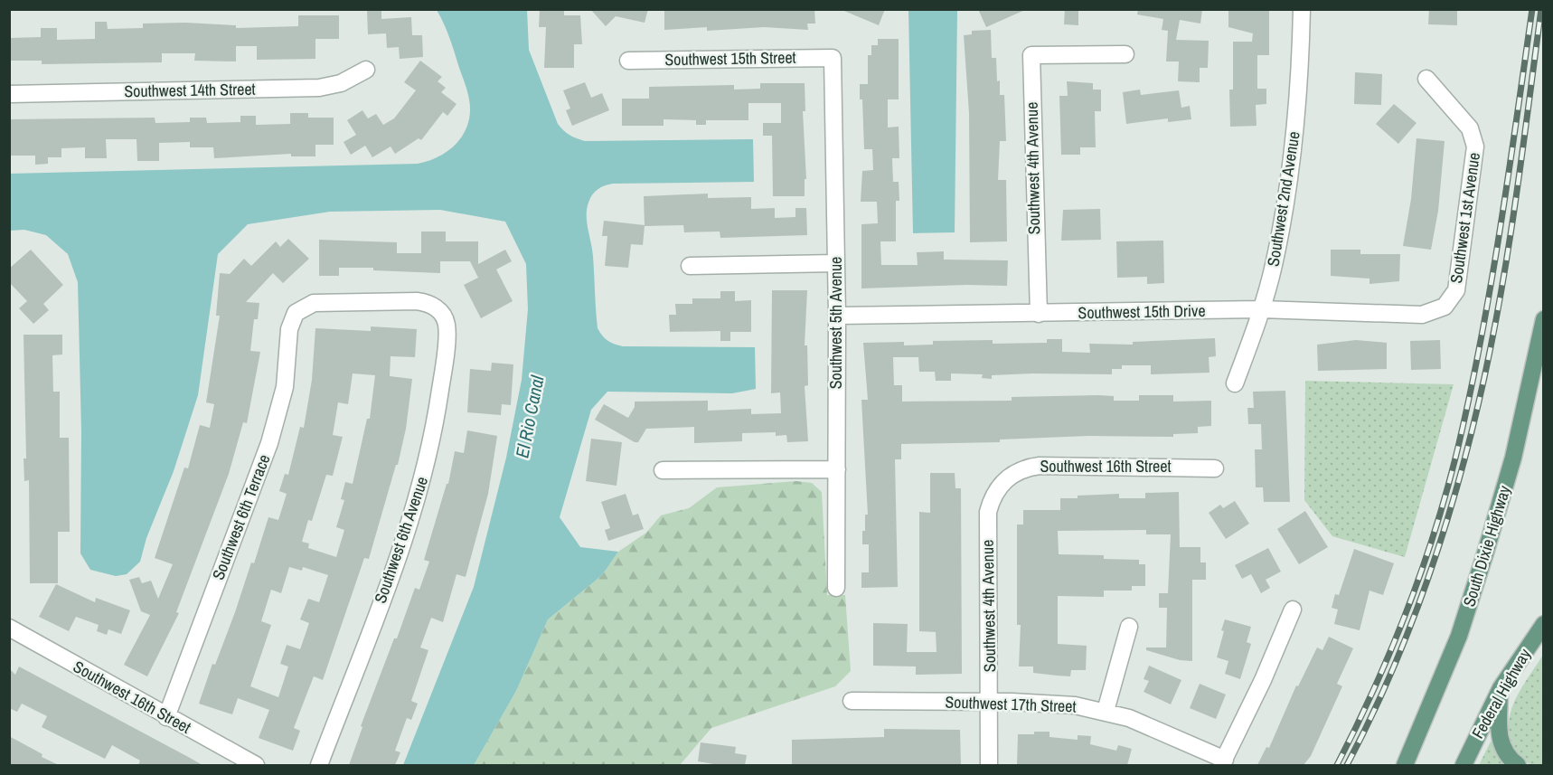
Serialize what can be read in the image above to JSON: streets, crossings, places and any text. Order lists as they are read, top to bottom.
{
  "streets": {
    "main road": ["South Dixie Highway", "Federal Highway"],
    "street": [
      "Southwest 15th Street",
      "Southwest 14th Street",
      "Southwest 4th Avenue",
      "Southwest 2nd Avenue",
      "Southwest 1st Avenue",
      "Southwest 15th Drive",
      "Southwest 5th Avenue",
      "Southwest 16th Street",
      "Southwest 6th Terrace",
      "Southwest 6th Avenue",
      "Southwest 17th Street"
    ]
  },
  "crossings": [
    ["Southwest 15th Street", "Southwest 5th Avenue"],
    ["Southwest 4th Avenue", "Southwest 15th Drive"],
    ["Southwest 4th Avenue", "Southwest 16th Street"],
    ["Southwest 4th Avenue", "Southwest 17th Street"],
    ["Southwest 2nd Avenue", "Southwest 15th Drive"],
    ["Southwest 1st Avenue", "Southwest 15th Drive"],
    ["Southwest 15th Drive", "Southwest 5th Avenue"],
    ["Southwest 16th Street", "Southwest 6th Terrace"],
    ["Southwest 6th Terrace", "Southwest 6th Avenue"]
  ],
  "water": ["El Rio Canal"]
}
